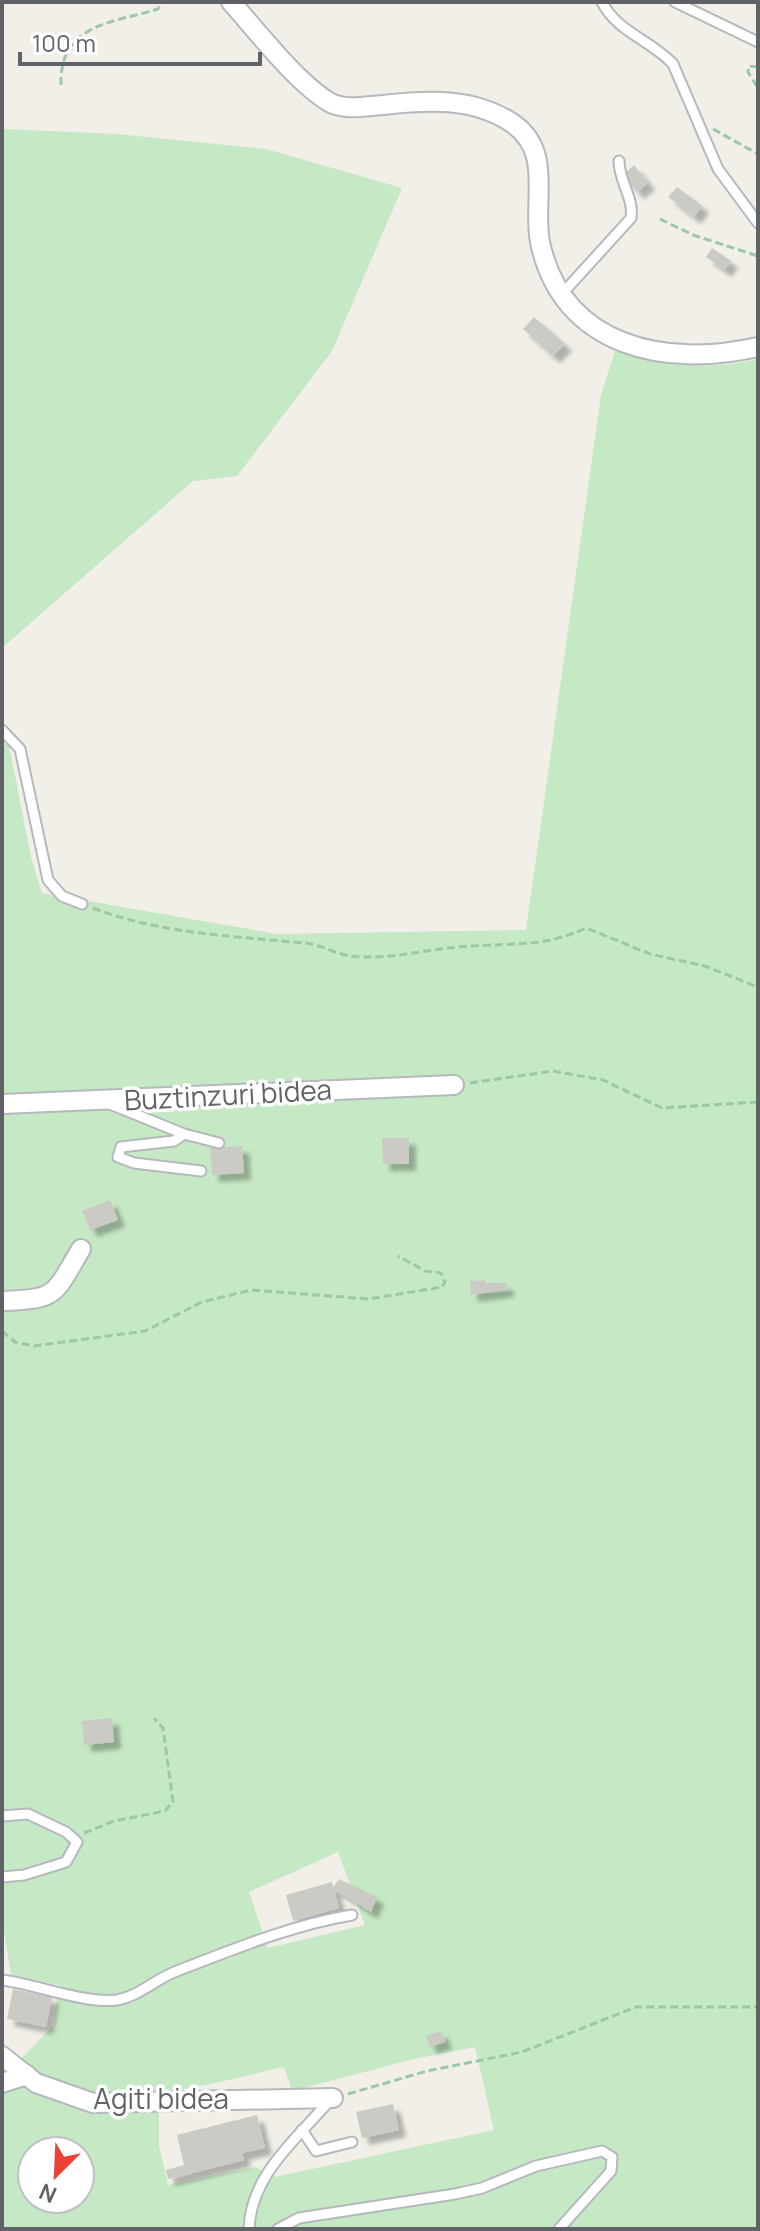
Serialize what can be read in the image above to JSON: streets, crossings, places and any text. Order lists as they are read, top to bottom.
{
  "streets": {
    "street": ["Buztinzuri bidea", "Agiti bidea"]
  },
  "scale_bar": "100 m",
  "north": "bottom left"
}
